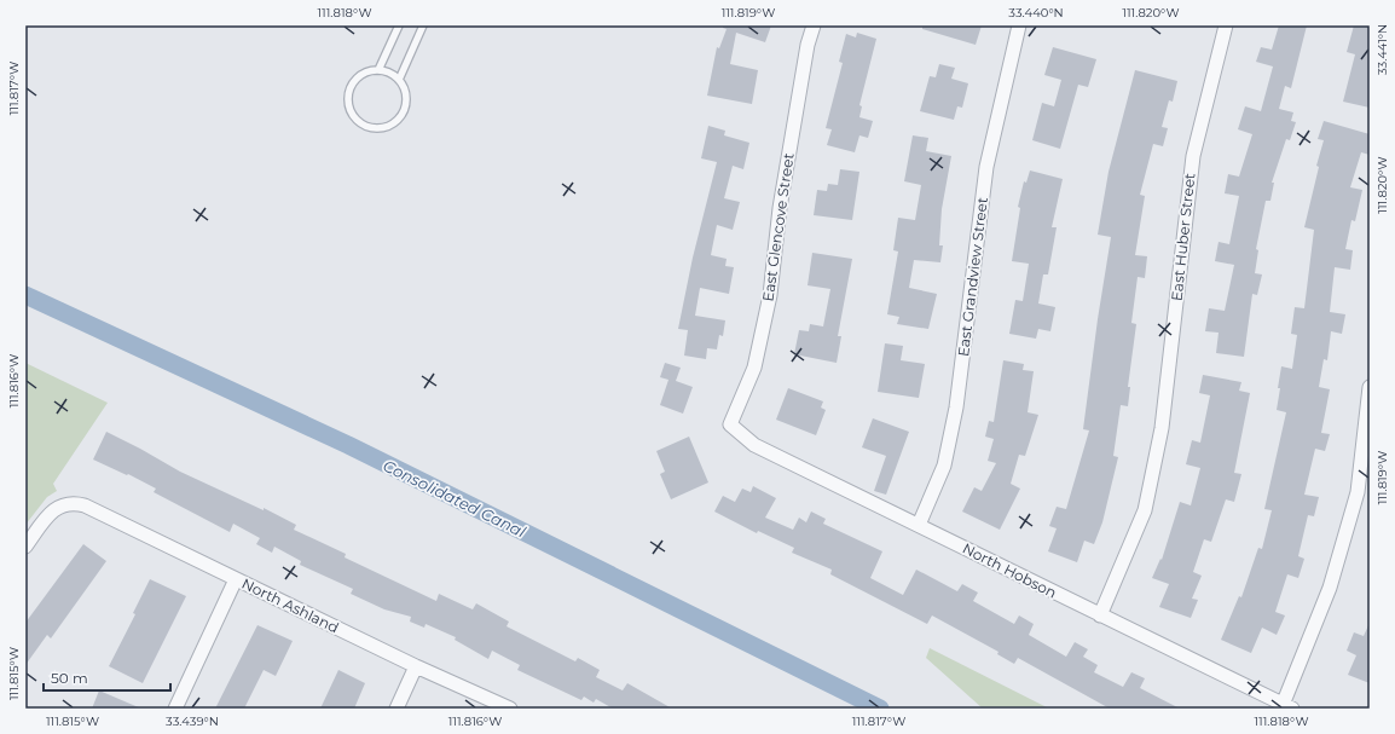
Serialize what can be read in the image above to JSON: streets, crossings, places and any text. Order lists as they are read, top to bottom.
{
  "streets": {
    "street": [
      "East Glencove Street",
      "East Huber Street",
      "East Grandview Street",
      "North Hobson",
      "North Ashland"
    ]
  },
  "crossings": [
    ["East Glencove Street", "North Hobson"],
    ["East Huber Street", "North Hobson"],
    ["East Grandview Street", "North Hobson"]
  ],
  "water": ["Consolidated Canal"],
  "scale_bar": "50 m",
  "coordinates": [
    "111.818°W",
    "111.819°W",
    "33.440°N",
    "111.820°W",
    "33.441°N",
    "111.817°W",
    "111.816°W",
    "111.815°W",
    "33.439°N"
  ]
}
